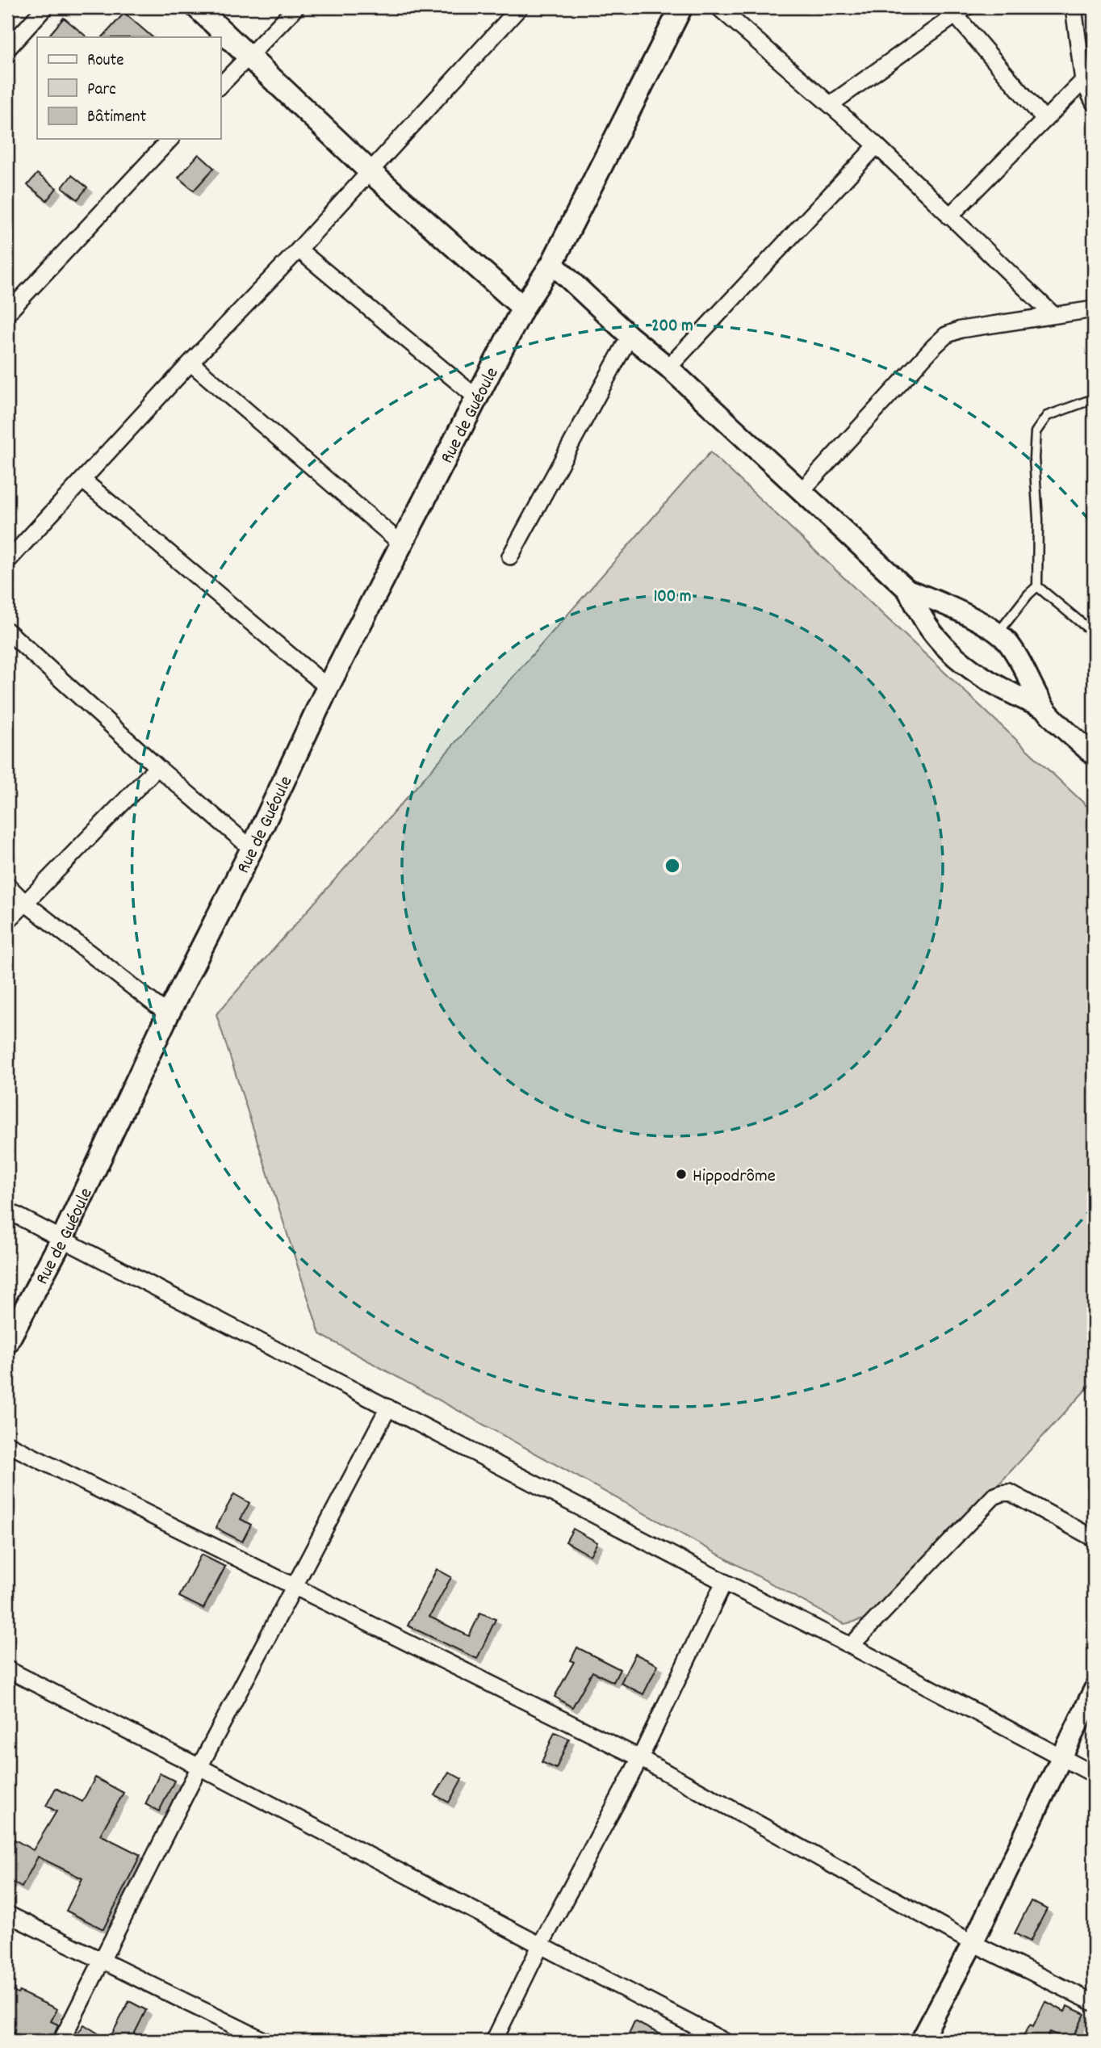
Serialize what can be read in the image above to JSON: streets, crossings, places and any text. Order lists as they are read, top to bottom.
{
  "streets": {
    "main road": ["Rue de Guéoule"]
  },
  "places": ["Hippodrôme"],
  "legend": ["Route", "Parc", "Bâtiment"],
  "rings": ["200 m", "100 m"]
}
